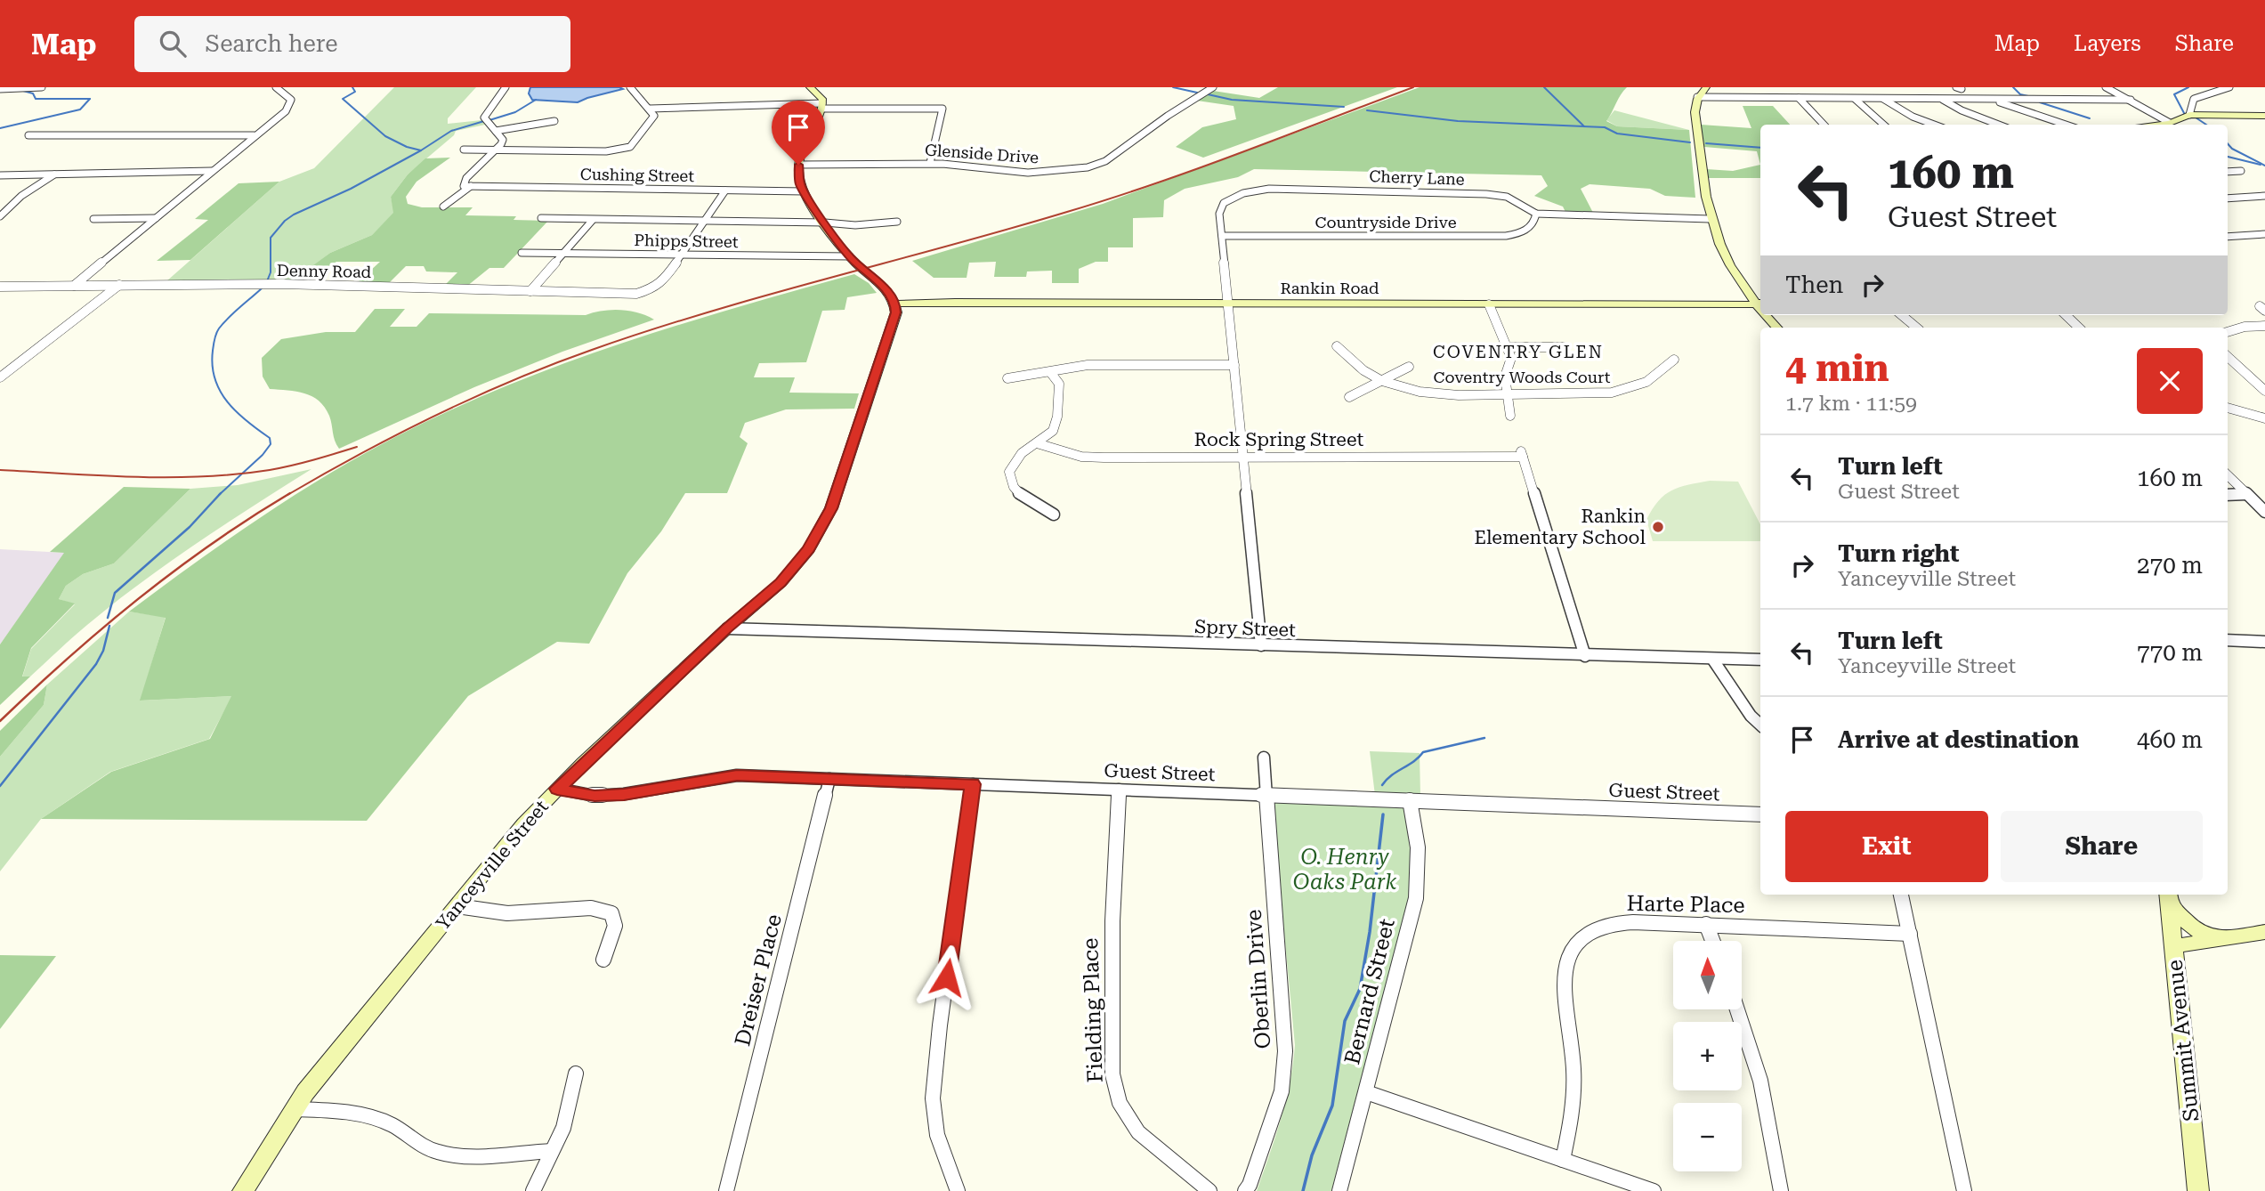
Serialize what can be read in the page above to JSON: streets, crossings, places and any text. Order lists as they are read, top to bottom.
{
  "streets": {
    "main road": ["Rankin Road", "Yanceyville Street", "Summit Avenue"],
    "street": [
      "Glenside Drive",
      "Cushing Street",
      "Cherry Lane",
      "Countryside Drive",
      "Phipps Street",
      "Denny Road",
      "Coventry Woods Court",
      "Rock Spring Street",
      "Spry Street",
      "Guest Street",
      "Harte Place",
      "Oberlin Drive",
      "Dreiser Place",
      "Bernard Street",
      "Fielding Place"
    ]
  },
  "crossings": [
    ["Cherry Lane", "Countryside Drive"],
    ["Cherry Lane", "Rankin Road"],
    ["Phipps Street", "Denny Road"],
    ["Rankin Road", "Yanceyville Street"],
    ["Spry Street", "Yanceyville Street"],
    ["Guest Street", "Yanceyville Street"],
    ["Guest Street", "Oberlin Drive"],
    ["Guest Street", "Dreiser Place"],
    ["Guest Street", "Bernard Street"],
    ["Guest Street", "Fielding Place"]
  ],
  "districts": ["COVENTRY GLEN"],
  "parks": ["O. Henry Oaks Park"],
  "places": ["Rankin Elementary School"],
  "north": "top",
  "page": {
    "header": "Map",
    "search": "Search here",
    "nav": ["Map", "Layers", "Share"],
    "turn": ["160 m", "Guest Street"],
    "then": "Then",
    "heading": ["4 min", "1.7 km · 11:59"],
    "list": [
      {
        "name": "Turn left",
        "note": "Guest Street",
        "value": "160 m"
      },
      {
        "name": "Turn right",
        "note": "Yanceyville Street",
        "value": "270 m"
      },
      {
        "name": "Turn left",
        "note": "Yanceyville Street",
        "value": "770 m"
      },
      {
        "name": "Arrive at destination",
        "value": "460 m"
      }
    ],
    "buttons": ["Exit", "Share"],
    "map_buttons": ["+", "−"]
  }
}
